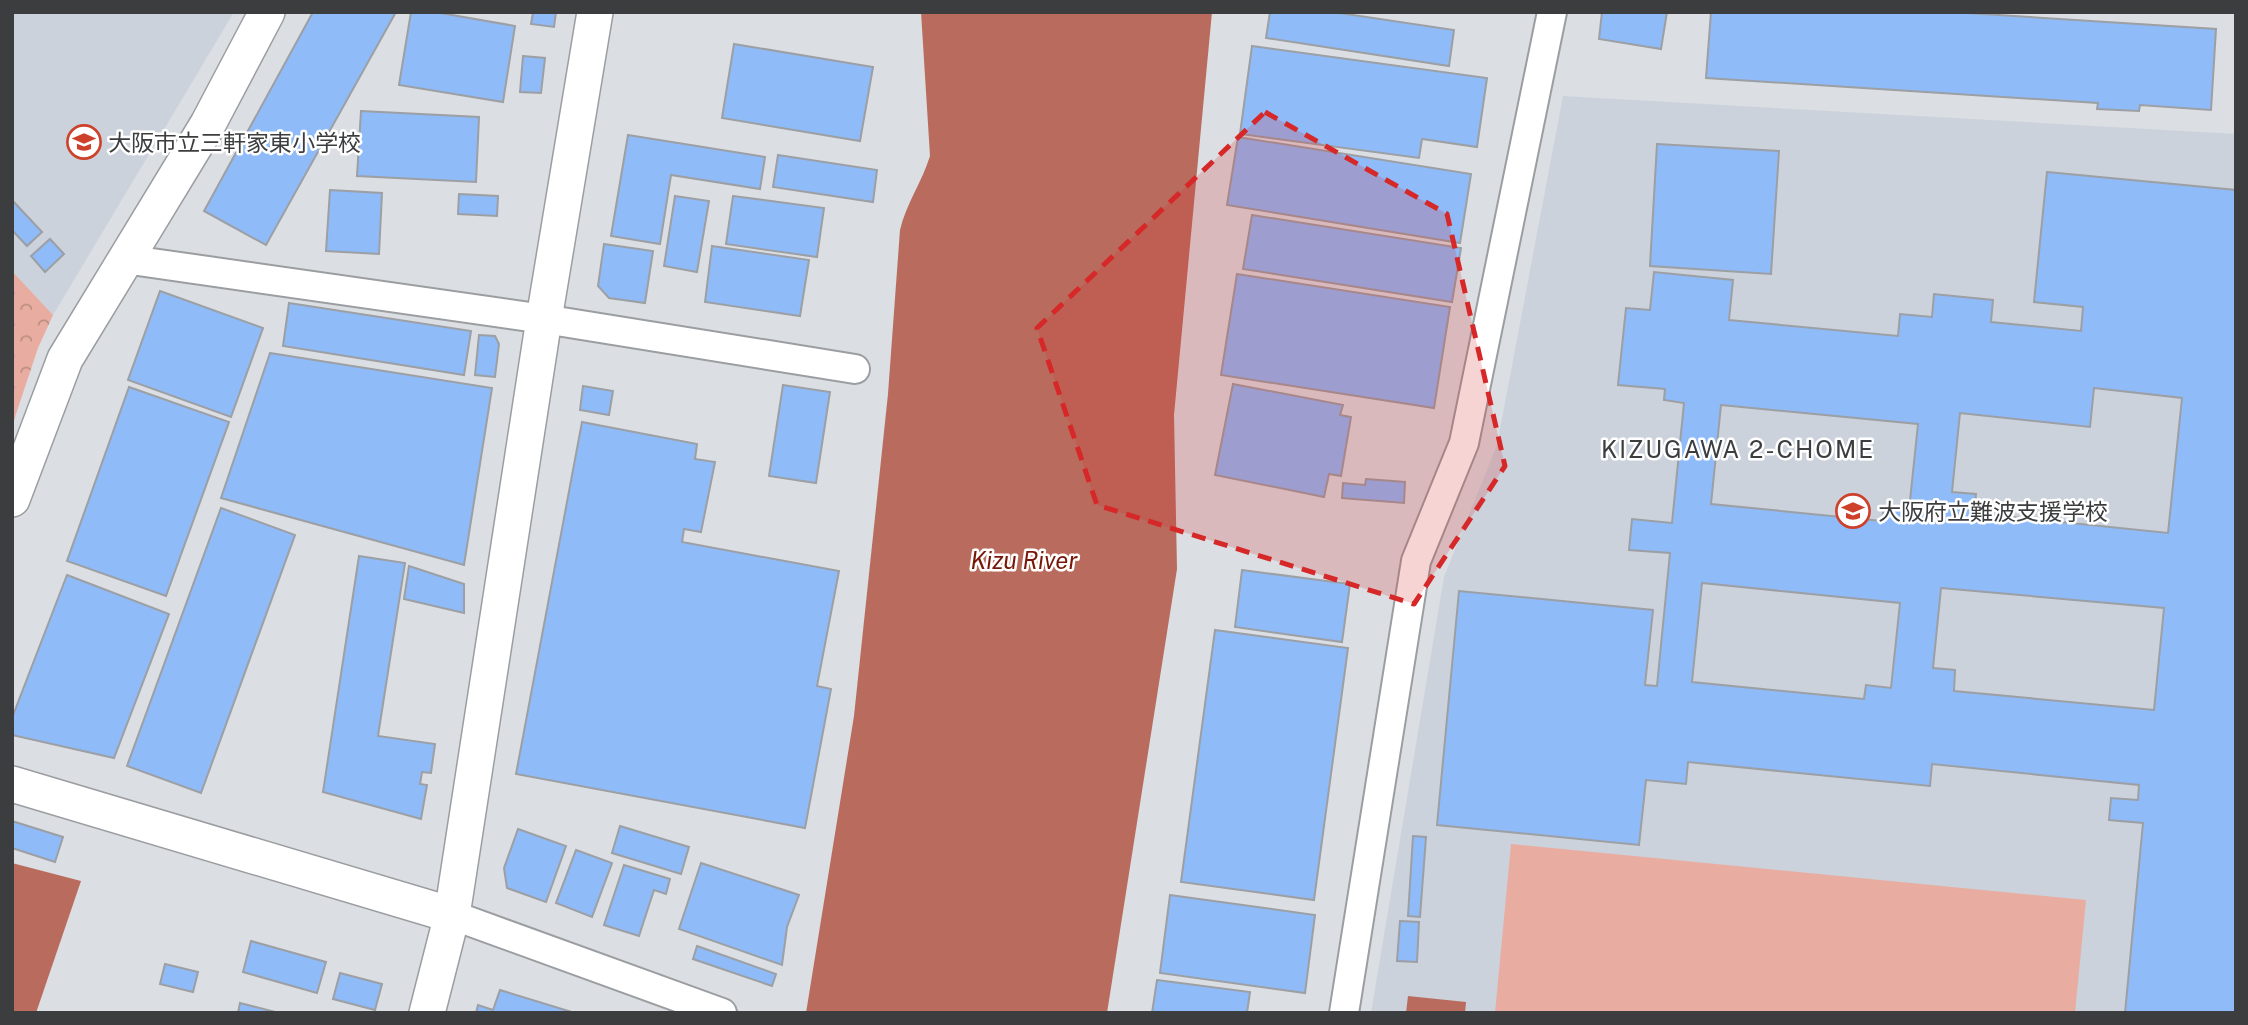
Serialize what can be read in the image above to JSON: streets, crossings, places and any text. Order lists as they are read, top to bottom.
{
  "districts": ["KIZUGAWA 2-CHOME"],
  "water": ["Kizu River"],
  "places": {
    "school or university": ["大阪市立三軒家東小学校", "大阪府立難波支援学校"]
  }
}
